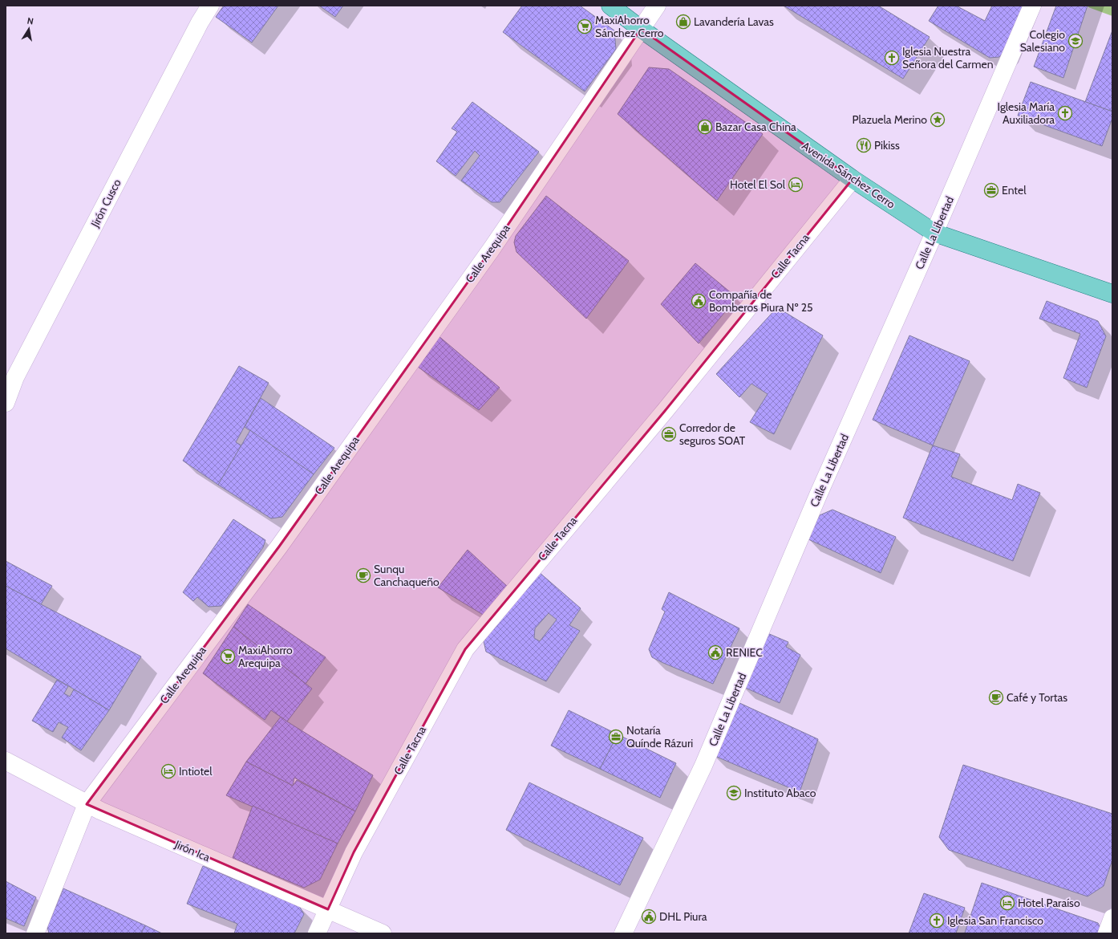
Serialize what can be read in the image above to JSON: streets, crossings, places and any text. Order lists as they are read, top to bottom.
{
  "streets": {
    "main road": ["Avenida Sánchez Cerro"],
    "street": [
      "Jirón Cusco",
      "Calle La Libertad",
      "Calle Arequipa",
      "Calle Tacna",
      "Jirón Ica"
    ]
  },
  "crossings": [
    ["Avenida Sánchez Cerro", "Calle La Libertad"],
    ["Avenida Sánchez Cerro", "Calle Arequipa"],
    ["Avenida Sánchez Cerro", "Calle Tacna"],
    ["Calle Arequipa", "Jirón Ica"],
    ["Calle Tacna", "Jirón Ica"]
  ],
  "places": {
    "shop": ["Lavandería Lavas", "Bazar Casa China"],
    "supermarket": ["MaxiAhorro Sánchez Cerro", "MaxiAhorro Arequipa"],
    "school or university": ["Colegio Salesiano", "Instituto Abaco"],
    "church": ["Iglesia Nuestra Señora del Carmen", "Iglesia María Auxiliadora", "Iglesia San Francisco"],
    "place": ["Plazuela Merino"],
    "restaurant": ["Pikiss"],
    "hotel": ["Hotel El Sol", "Intiotel", "Hotel Paraíso"],
    "office": ["Entel", "Corredor de seguros SOAT", "Notaría Quínde Rázuri"],
    "public building": ["Compañía de Bomberos Piura Nº 25", "RENIEC", "DHL Piura"],
    "cafe": ["Sunqu Canchaqueño", "Café y Tortas"]
  },
  "north": "top"
}
